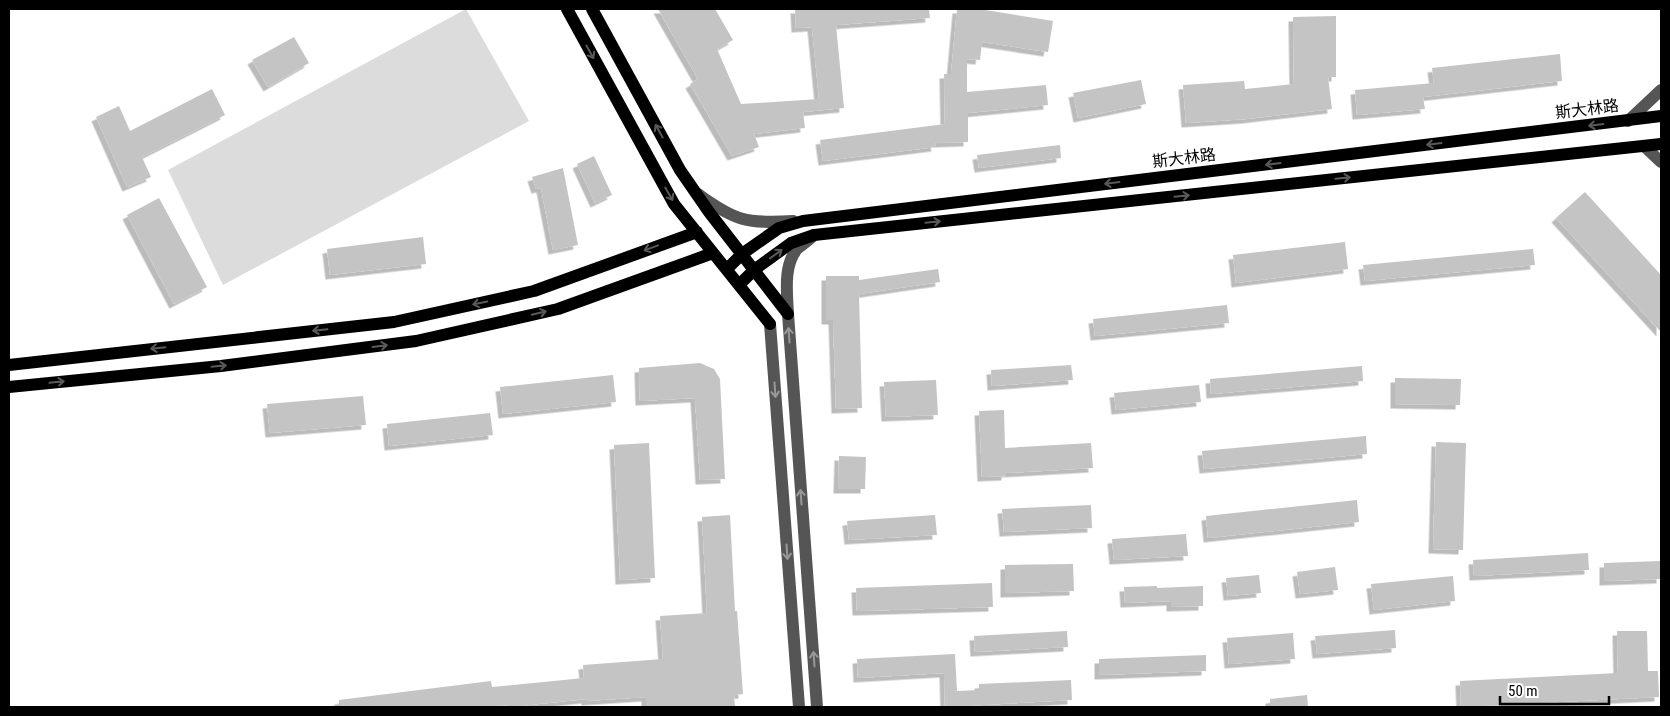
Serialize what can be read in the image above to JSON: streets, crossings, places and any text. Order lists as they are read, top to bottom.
{
  "streets": {
    "main road": ["斯大林路"]
  },
  "scale_bar": "50 m"
}
